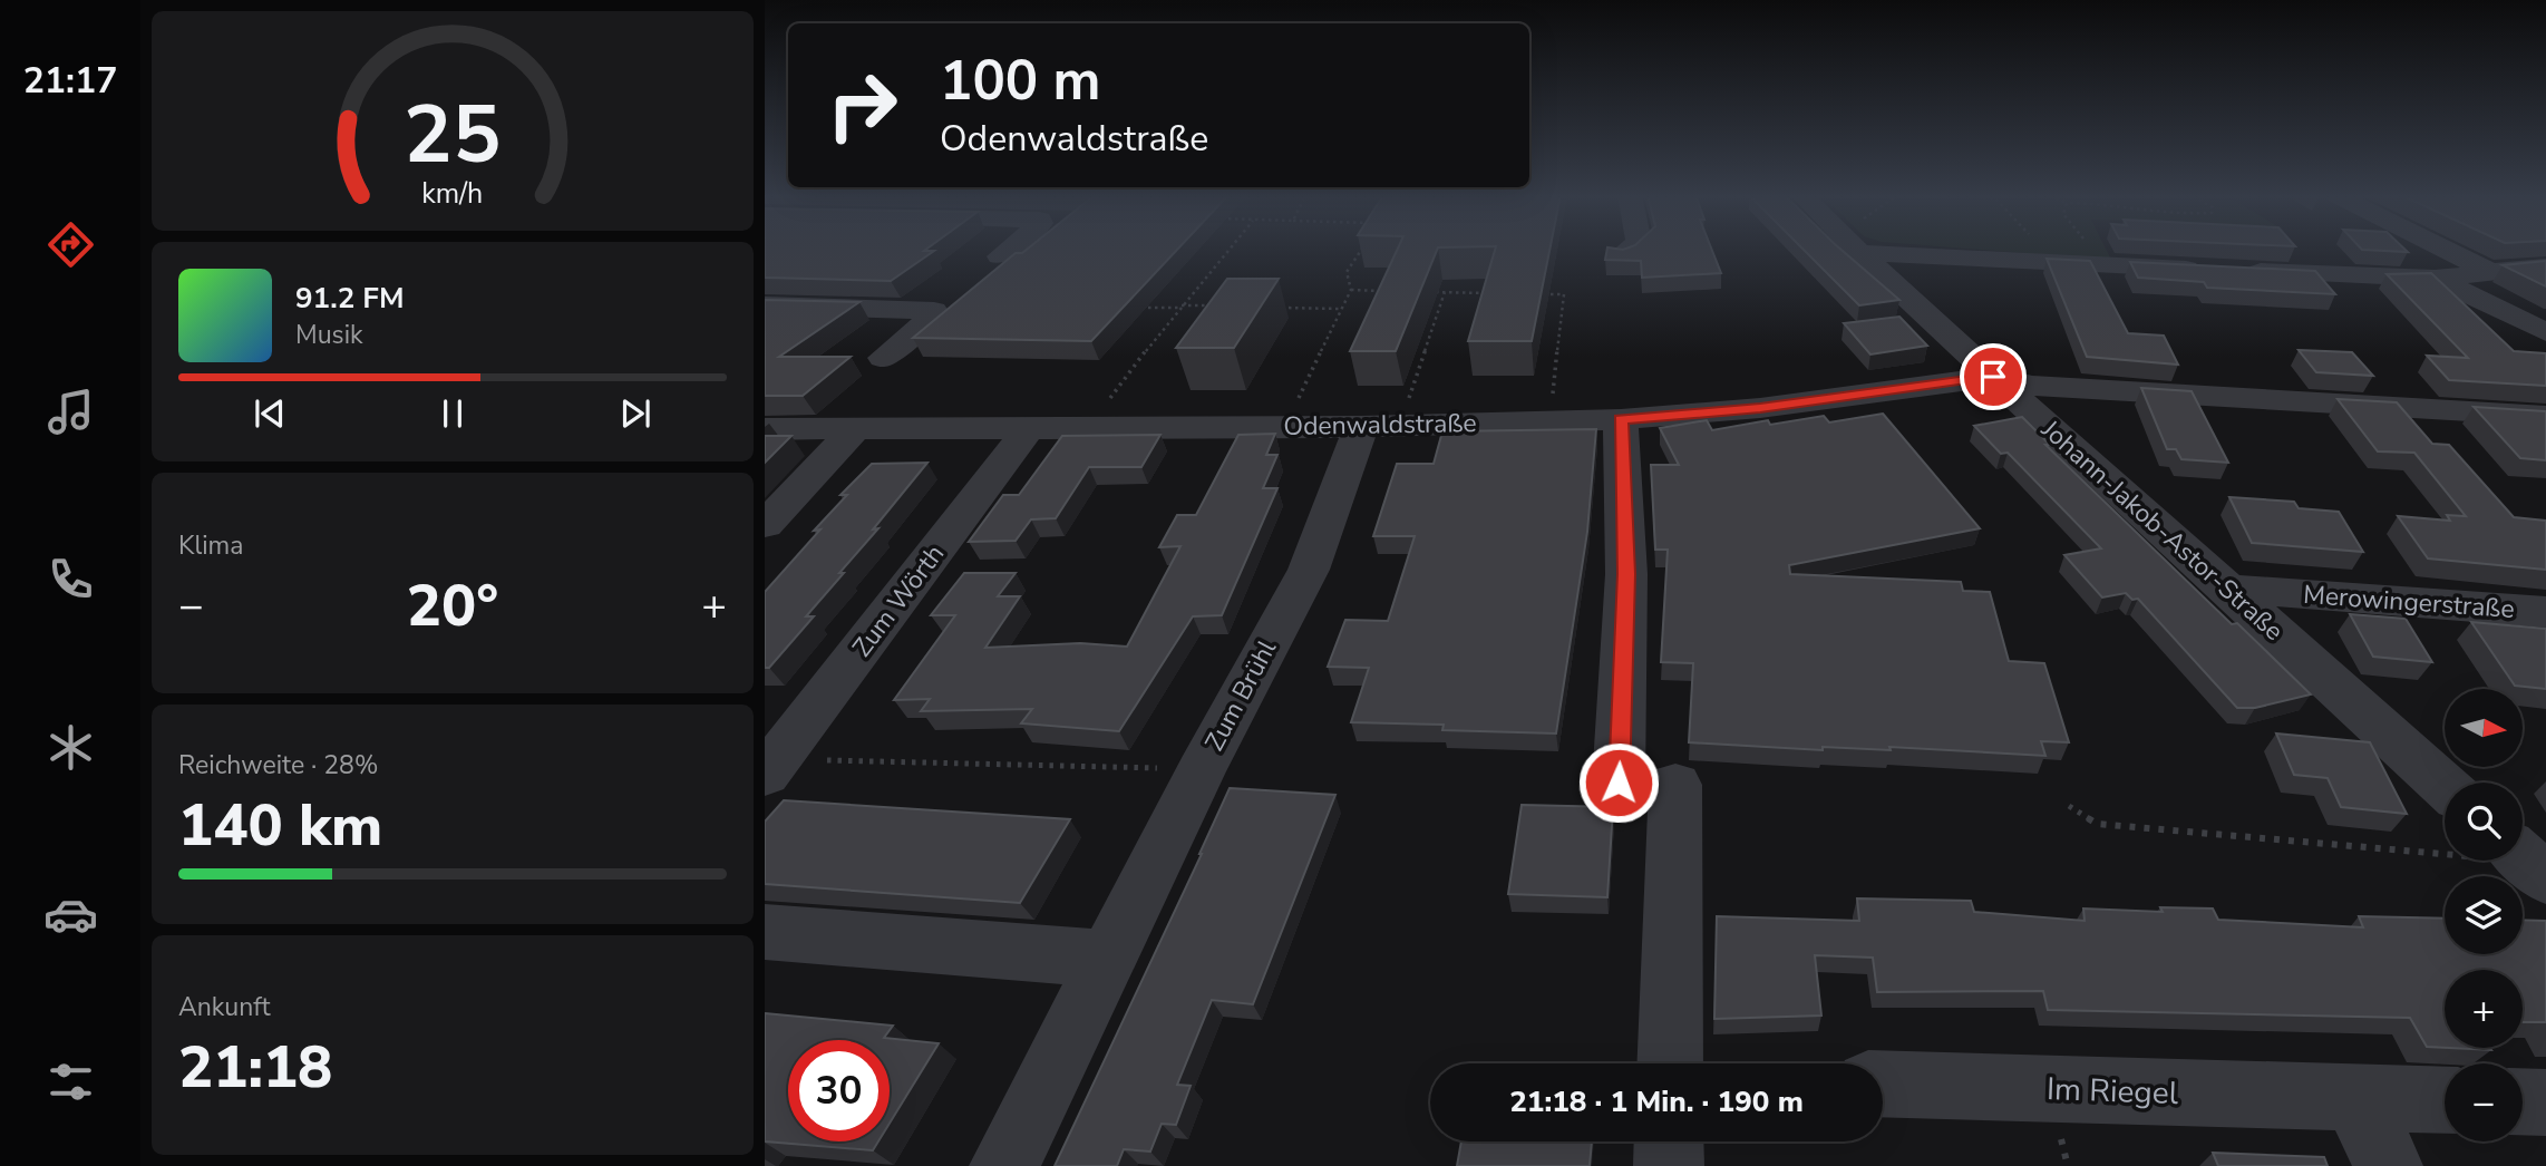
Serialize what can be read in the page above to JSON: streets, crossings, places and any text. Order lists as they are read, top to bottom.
{
  "streets": {
    "street": [
      "Odenwaldstraße",
      "Johann-Jakob-Astor-Straße",
      "Zum Wörth",
      "Merowingerstraße",
      "Zum Brühl",
      "Im Riegel"
    ]
  },
  "crossings": [
    ["Odenwaldstraße", "Johann-Jakob-Astor-Straße"],
    ["Odenwaldstraße", "Zum Wörth"],
    ["Odenwaldstraße", "Zum Brühl"],
    ["Johann-Jakob-Astor-Straße", "Merowingerstraße"]
  ],
  "north": "right",
  "page": {
    "tabs": "21:17",
    "turn": ["100 m", "Odenwaldstraße"],
    "song": ["91.2 FM", "Musik"],
    "tile": [
      "Klima",
      ["Reichweite · 28%", "140 km"],
      ["Ankunft", "21:18"]
    ],
    "heat": ["−", "20°", "+"],
    "map_buttons": ["+", "−"],
    "limit": "30",
    "trip": "21:18 · 1 Min. · 190 m",
    "gauge": ["25", "km/h"]
  }
}
